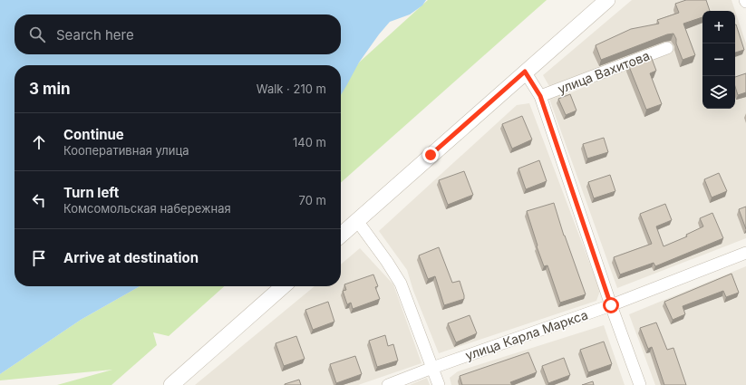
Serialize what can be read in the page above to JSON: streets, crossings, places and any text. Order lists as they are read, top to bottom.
{
  "streets": {
    "street": ["улица Вахитова", "улица Карла Маркса"]
  },
  "page": {
    "map_buttons": ["+", "−"],
    "search": "Search here",
    "heading": ["3 min", "Walk · 210 m"],
    "list": [
      ["Continue", "Кооперативная улица", "140 m"],
      ["Turn left", "Комсомольская набережная", "70 m"],
      "Arrive at destination"
    ]
  }
}
